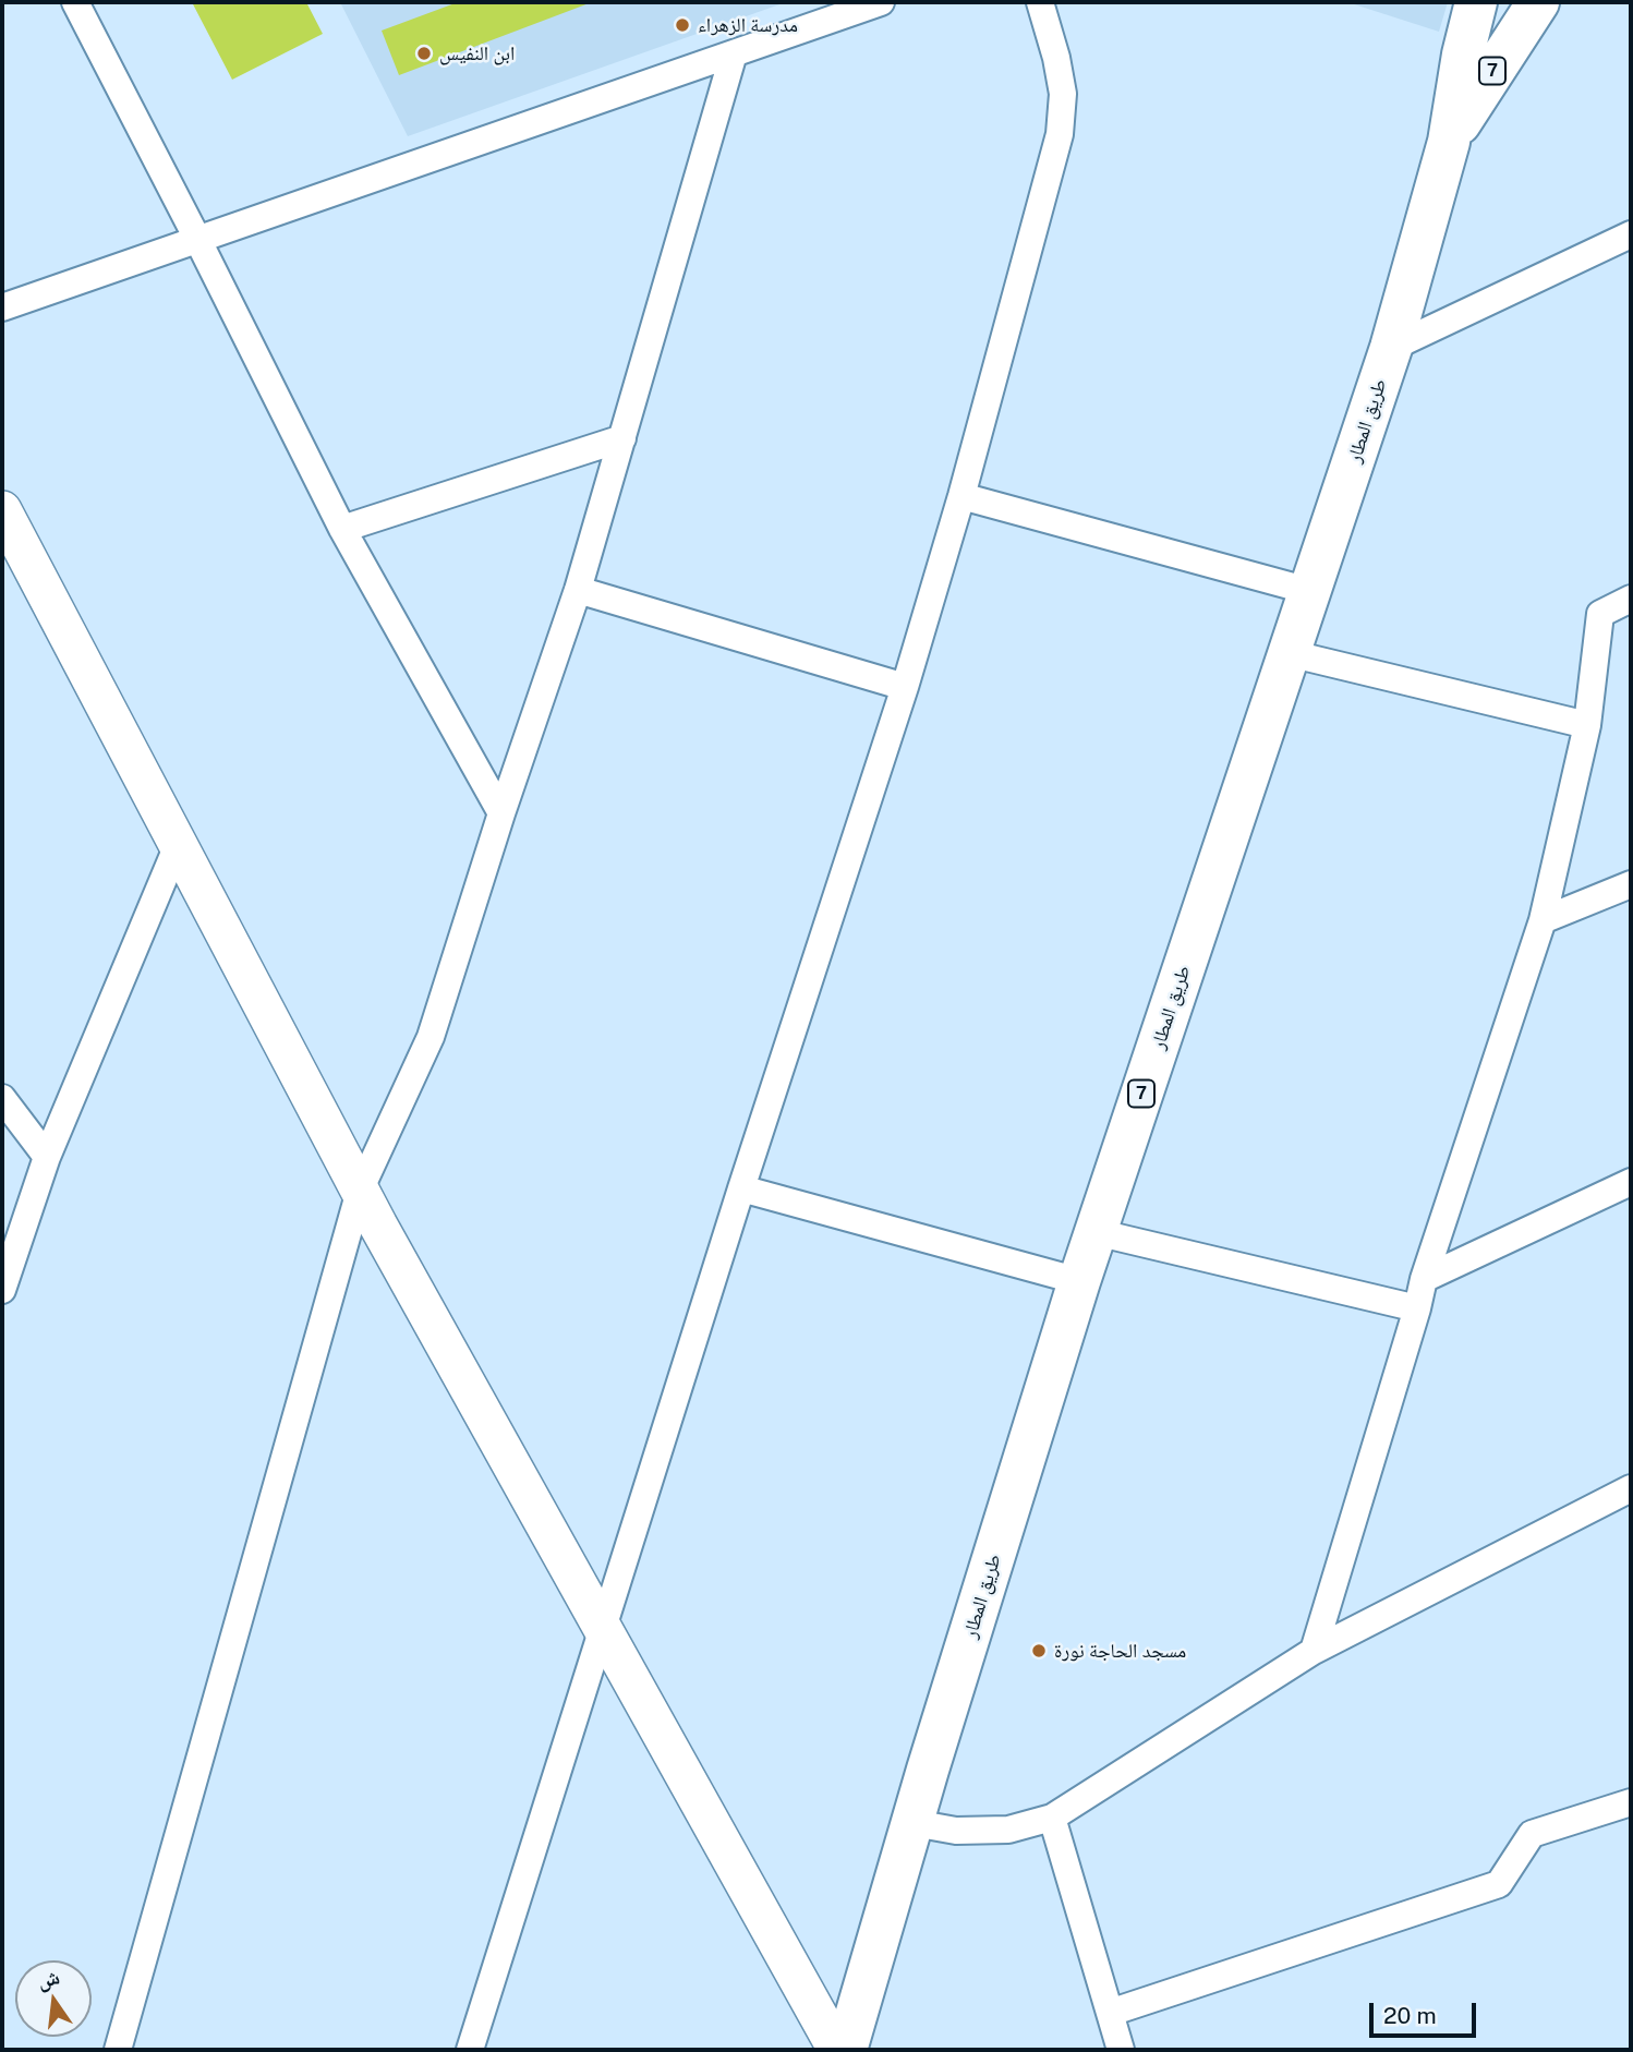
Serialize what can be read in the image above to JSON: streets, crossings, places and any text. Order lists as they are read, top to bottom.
{
  "streets": {
    "highway": ["7", "طريق المطار"]
  },
  "places": ["مدرسة الزهراء", "ابن النفيس", "مسجد الحاجة نورة"],
  "scale_bar": "20 m",
  "north": "top"
}
